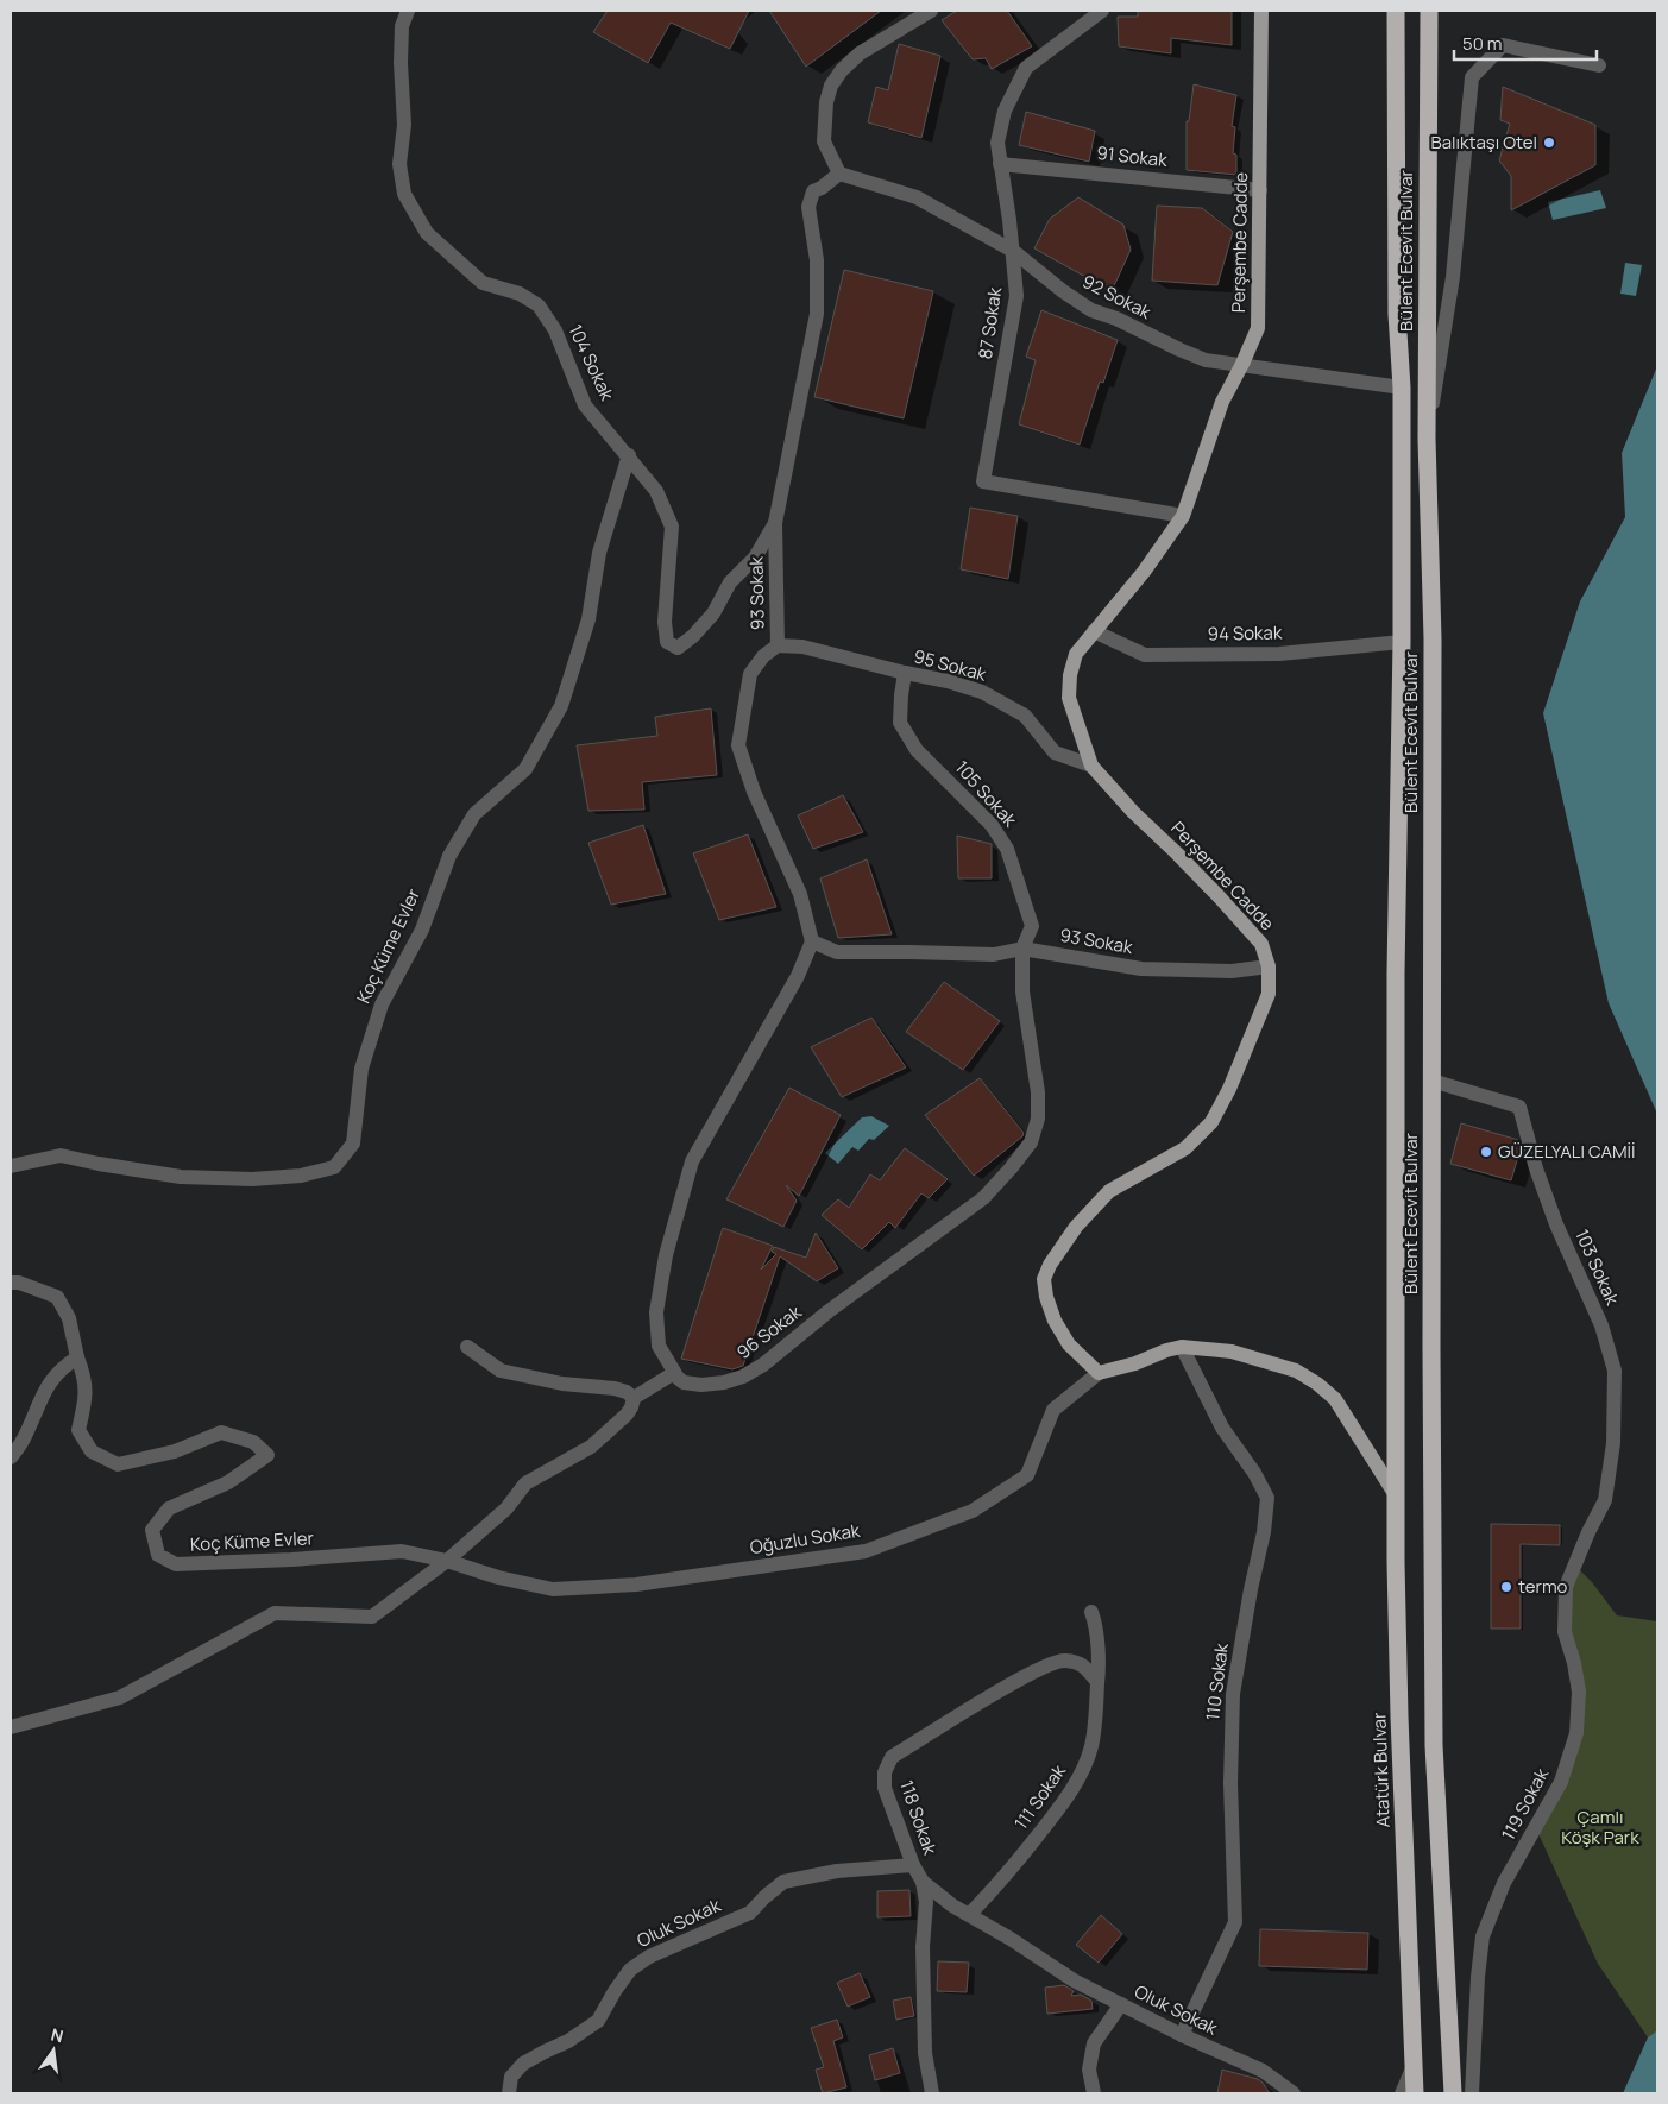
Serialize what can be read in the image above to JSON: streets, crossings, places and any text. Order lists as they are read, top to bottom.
{
  "streets": {
    "highway": ["Bülent Ecevit Bulvar", "Atatürk Bulvar"],
    "main road": ["Perşembe Cadde"],
    "street": [
      "91 Sokak",
      "92 Sokak",
      "87 Sokak",
      "104 Sokak",
      "93 Sokak",
      "94 Sokak",
      "95 Sokak",
      "105 Sokak",
      "Koç Küme Evler",
      "103 Sokak",
      "96 Sokak",
      "Oğuzlu Sokak",
      "110 Sokak",
      "111 Sokak",
      "119 Sokak",
      "118 Sokak",
      "Oluk Sokak"
    ]
  },
  "crossings": [
    ["91 Sokak", "Perşembe Cadde"],
    ["91 Sokak", "87 Sokak"],
    ["Perşembe Cadde", "92 Sokak"],
    ["Perşembe Cadde", "87 Sokak"],
    ["Perşembe Cadde", "93 Sokak"],
    ["Perşembe Cadde", "94 Sokak"],
    ["Perşembe Cadde", "95 Sokak"],
    ["Perşembe Cadde", "Oğuzlu Sokak"],
    ["Bülent Ecevit Bulvar", "92 Sokak"],
    ["Bülent Ecevit Bulvar", "94 Sokak"],
    ["Bülent Ecevit Bulvar", "103 Sokak"],
    ["Bülent Ecevit Bulvar", "Atatürk Bulvar"],
    ["92 Sokak", "87 Sokak"],
    ["92 Sokak", "93 Sokak"],
    ["104 Sokak", "93 Sokak"],
    ["104 Sokak", "Koç Küme Evler"],
    ["93 Sokak", "95 Sokak"],
    ["93 Sokak", "105 Sokak"],
    ["93 Sokak", "96 Sokak"],
    ["95 Sokak", "105 Sokak"],
    ["105 Sokak", "96 Sokak"],
    ["Koç Küme Evler", "Oğuzlu Sokak"],
    ["103 Sokak", "119 Sokak"],
    ["110 Sokak", "Oluk Sokak"],
    ["111 Sokak", "118 Sokak"],
    ["111 Sokak", "Oluk Sokak"],
    ["118 Sokak", "Oluk Sokak"]
  ],
  "parks": ["Çamlı Köşk Park"],
  "places": ["Balıktaşı Otel", "GÜZELYALI CAMİİ", "termo"],
  "scale_bar": "50 m",
  "north": "top"
}
